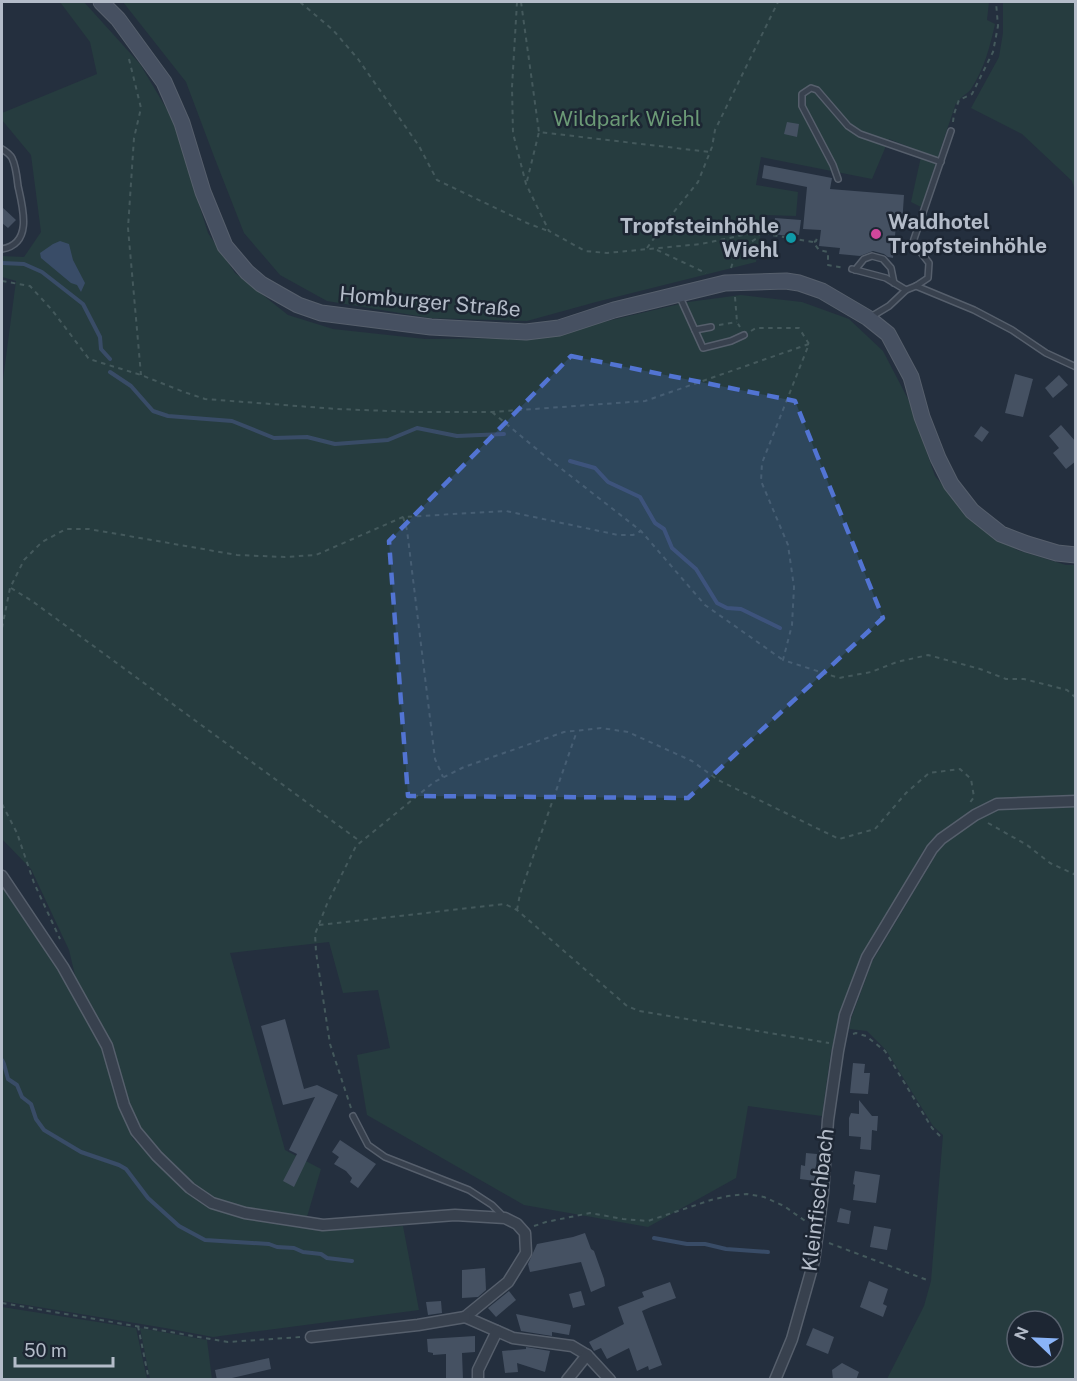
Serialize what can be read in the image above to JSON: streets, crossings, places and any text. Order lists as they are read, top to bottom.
{
  "streets": {
    "main road": ["Homburger Straße"],
    "street": ["Kleinfischbach"]
  },
  "parks": ["Wildpark Wiehl"],
  "places": ["Waldhotel Tropfsteinhöhle", "Tropfsteinhöhle Wiehl"],
  "scale_bar": "50 m",
  "north": "top left"
}
